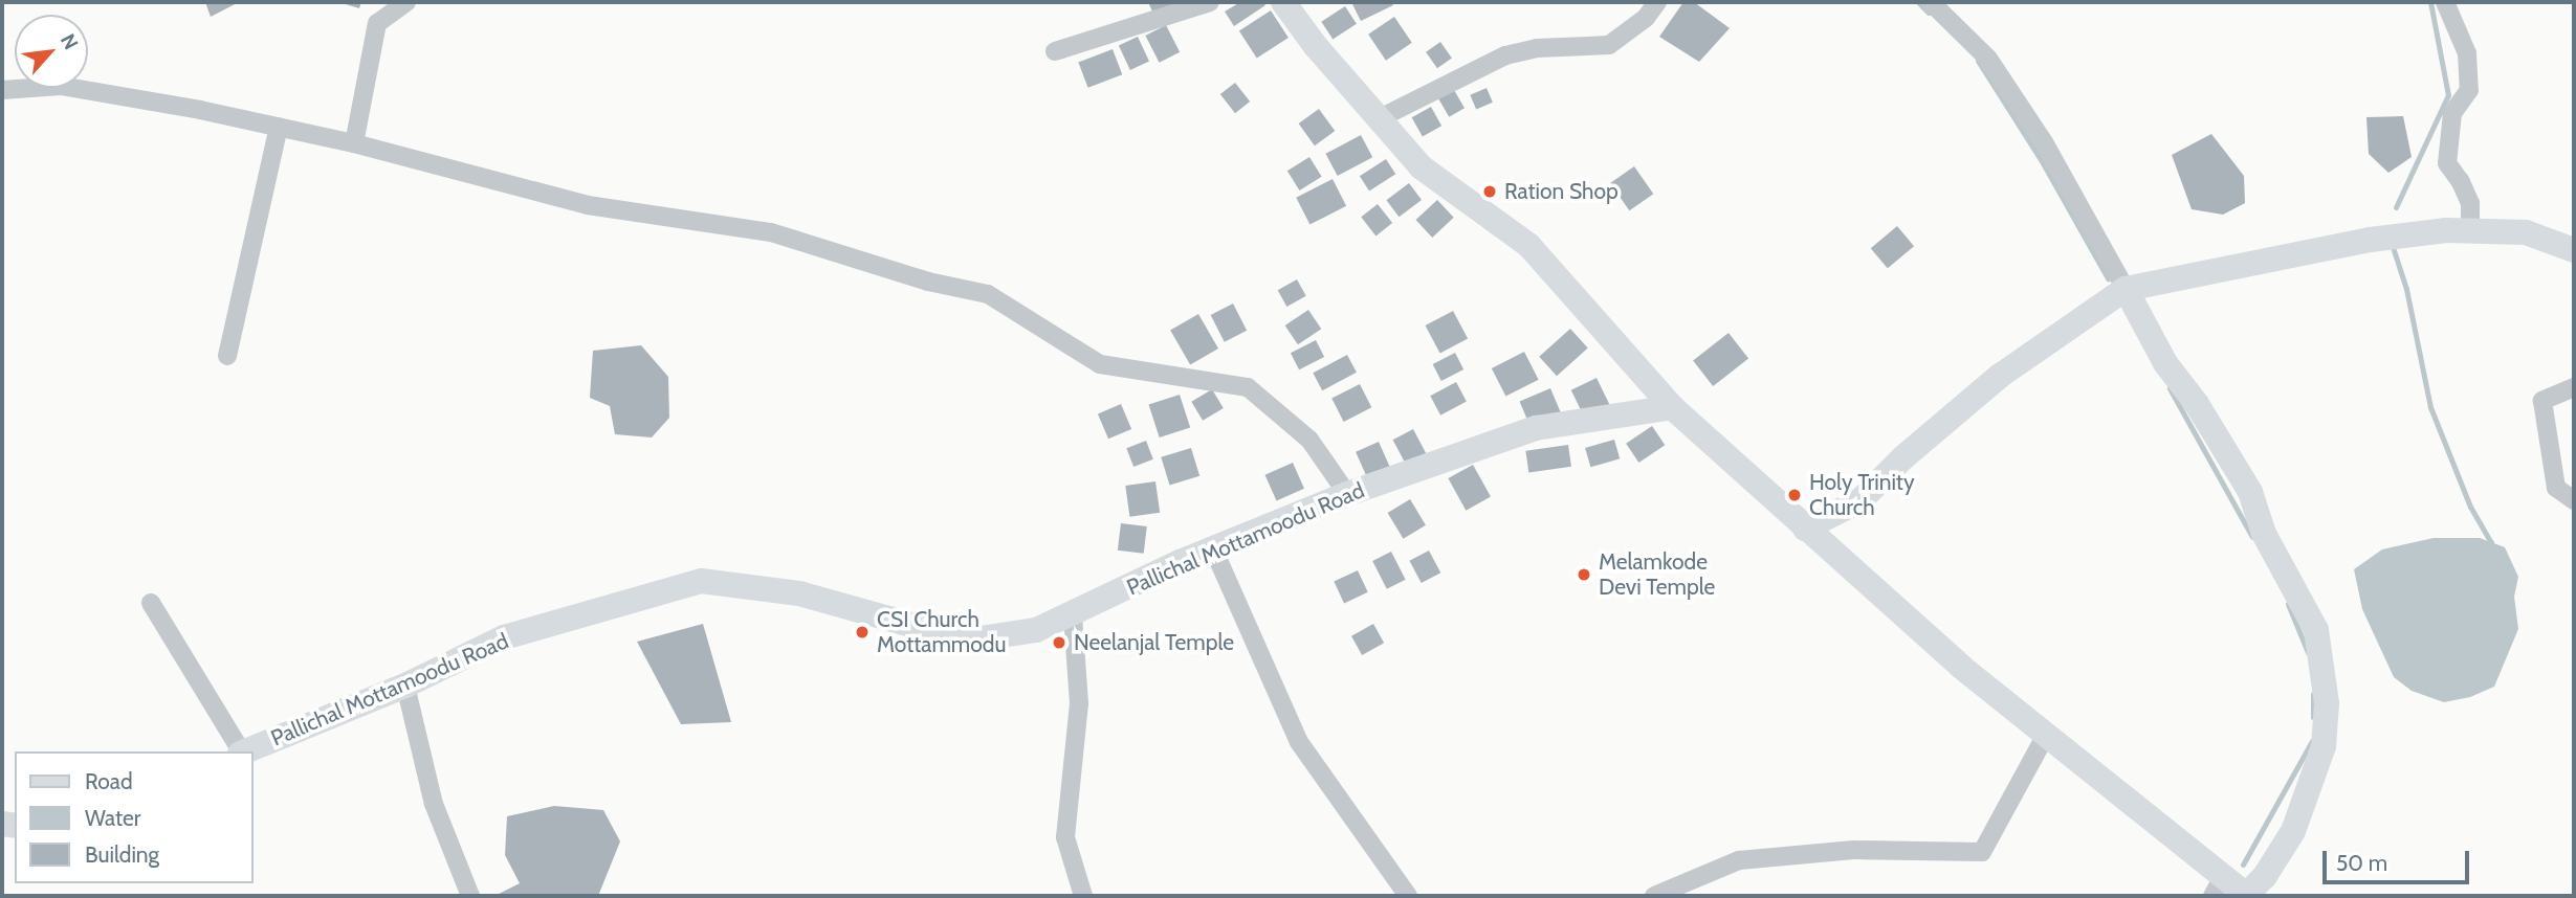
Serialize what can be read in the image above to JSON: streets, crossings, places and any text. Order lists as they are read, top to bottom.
{
  "streets": {
    "street": ["Pallichal Mottamoodu Road"]
  },
  "places": [
    "Ration Shop",
    "Holy Trinity Church",
    "Melamkode Devi Temple",
    "CSI Church Mottammodu",
    "Neelanjal Temple"
  ],
  "legend": ["Road", "Water", "Building"],
  "scale_bar": "50 m",
  "north": "top right"
}
